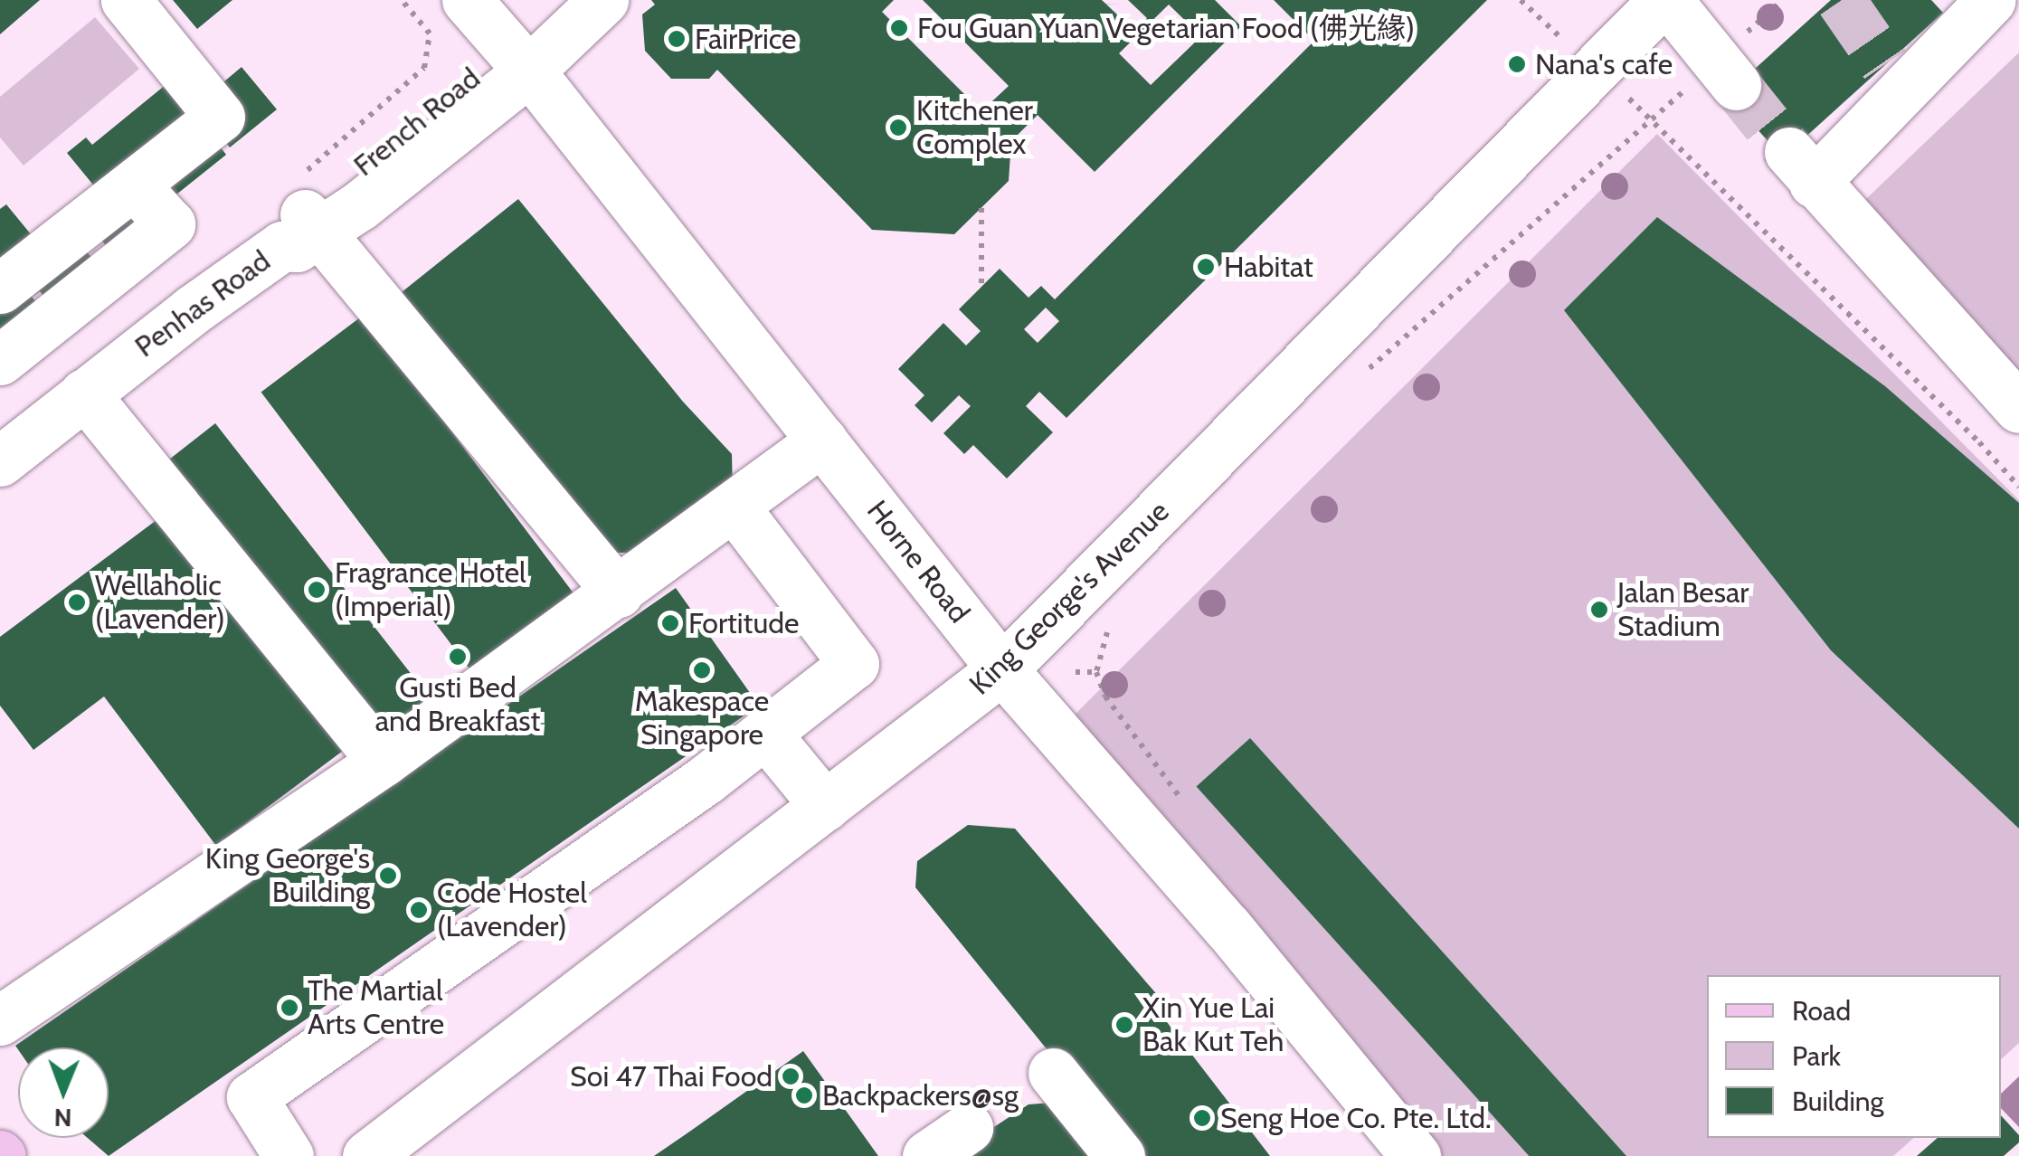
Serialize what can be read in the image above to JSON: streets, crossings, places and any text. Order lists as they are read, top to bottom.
{
  "streets": {
    "street": [
      "French Road",
      "Penhas Road",
      "Horne Road",
      "King George's Avenue"
    ]
  },
  "crossings": [
    ["French Road", "Penhas Road"],
    ["French Road", "Horne Road"],
    ["Horne Road", "King George's Avenue"]
  ],
  "places": [
    "Fou Guan Yuan Vegetarian Food (佛光緣)",
    "FairPrice",
    "Nana's cafe",
    "Kitchener Complex",
    "Habitat",
    "Fragrance Hotel (Imperial)",
    "Wellaholic (Lavender)",
    "Jalan Besar Stadium",
    "Fortitude",
    "Gusti Bed and Breakfast",
    "Makespace Singapore",
    "King George's Building",
    "Code Hostel (Lavender)",
    "The Martial Arts Centre",
    "Xin Yue Lai Bak Kut Teh",
    "Soi 47 Thai Food",
    "Backpackers@sg",
    "Seng Hoe Co. Pte. Ltd."
  ],
  "legend": ["Road", "Park", "Building"],
  "north": "bottom"
}
